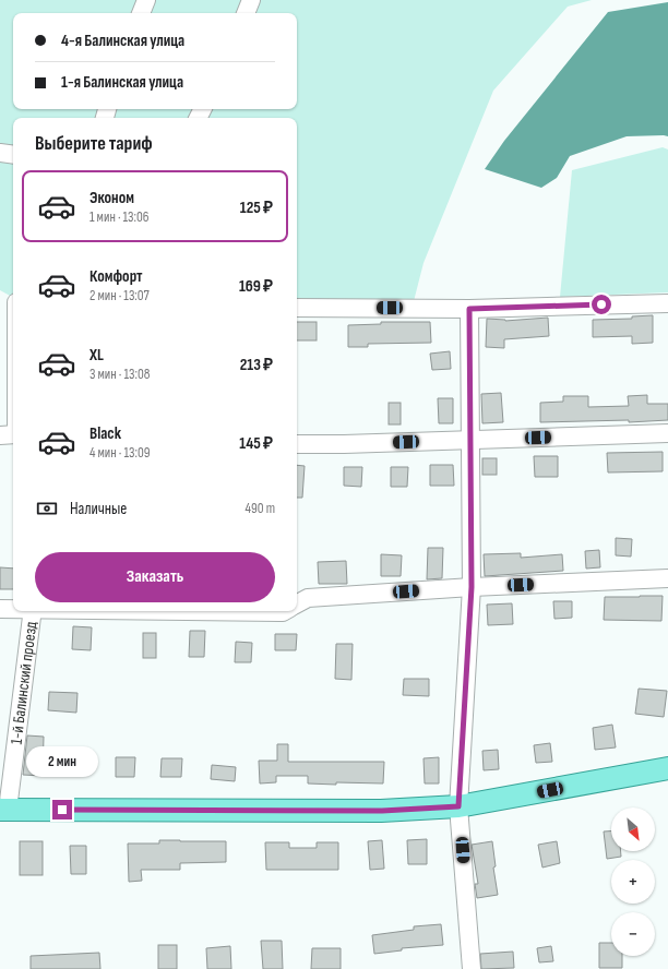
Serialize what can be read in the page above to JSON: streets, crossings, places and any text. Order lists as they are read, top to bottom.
{
  "streets": {
    "street": ["1-й Балинский проезд"]
  },
  "north": "bottom right",
  "page": {
    "banner": ["4-я Балинская улица", "1-я Балинская улица"],
    "heading": "Выберите тариф",
    "list": [
      {
        "name": "Эконом",
        "note": "1 мин · 13:06",
        "value": "125 ₽"
      },
      {
        "name": "Комфорт",
        "note": "2 мин · 13:07",
        "value": "169 ₽"
      },
      {
        "name": "XL",
        "note": "3 мин · 13:08",
        "value": "213 ₽"
      },
      {
        "name": "Black",
        "note": "4 мин · 13:09",
        "value": "145 ₽"
      }
    ],
    "pay": ["Наличные", "490 m"],
    "buttons": "Заказать",
    "bubble": "2 мин",
    "map_buttons": ["+", "−"]
  }
}
